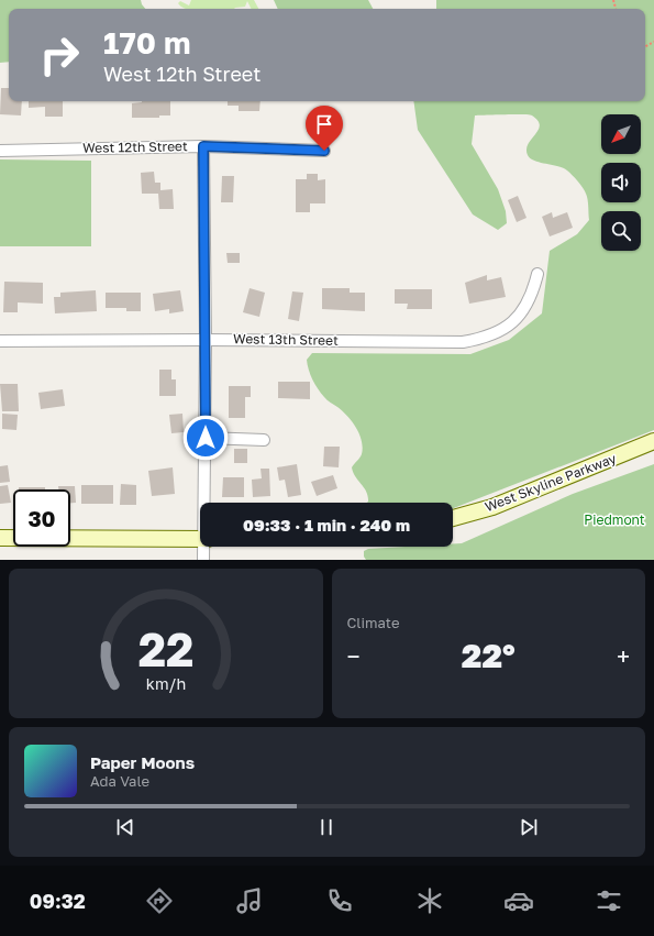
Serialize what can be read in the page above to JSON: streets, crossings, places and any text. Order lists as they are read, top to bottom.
{
  "streets": {
    "street": ["West 12th Street", "West 13th Street", "West Skyline Parkway"]
  },
  "parks": ["Piedmont"],
  "north": "bottom left",
  "page": {
    "turn": ["170 m", "West 12th Street"],
    "limit": "30",
    "trip": "09:33 · 1 min · 240 m",
    "tile": "Climate",
    "heat": ["−", "22°", "+"],
    "song": ["Paper Moons", "Ada Vale"],
    "tabs": "09:32",
    "gauge": ["22", "km/h"]
  }
}
